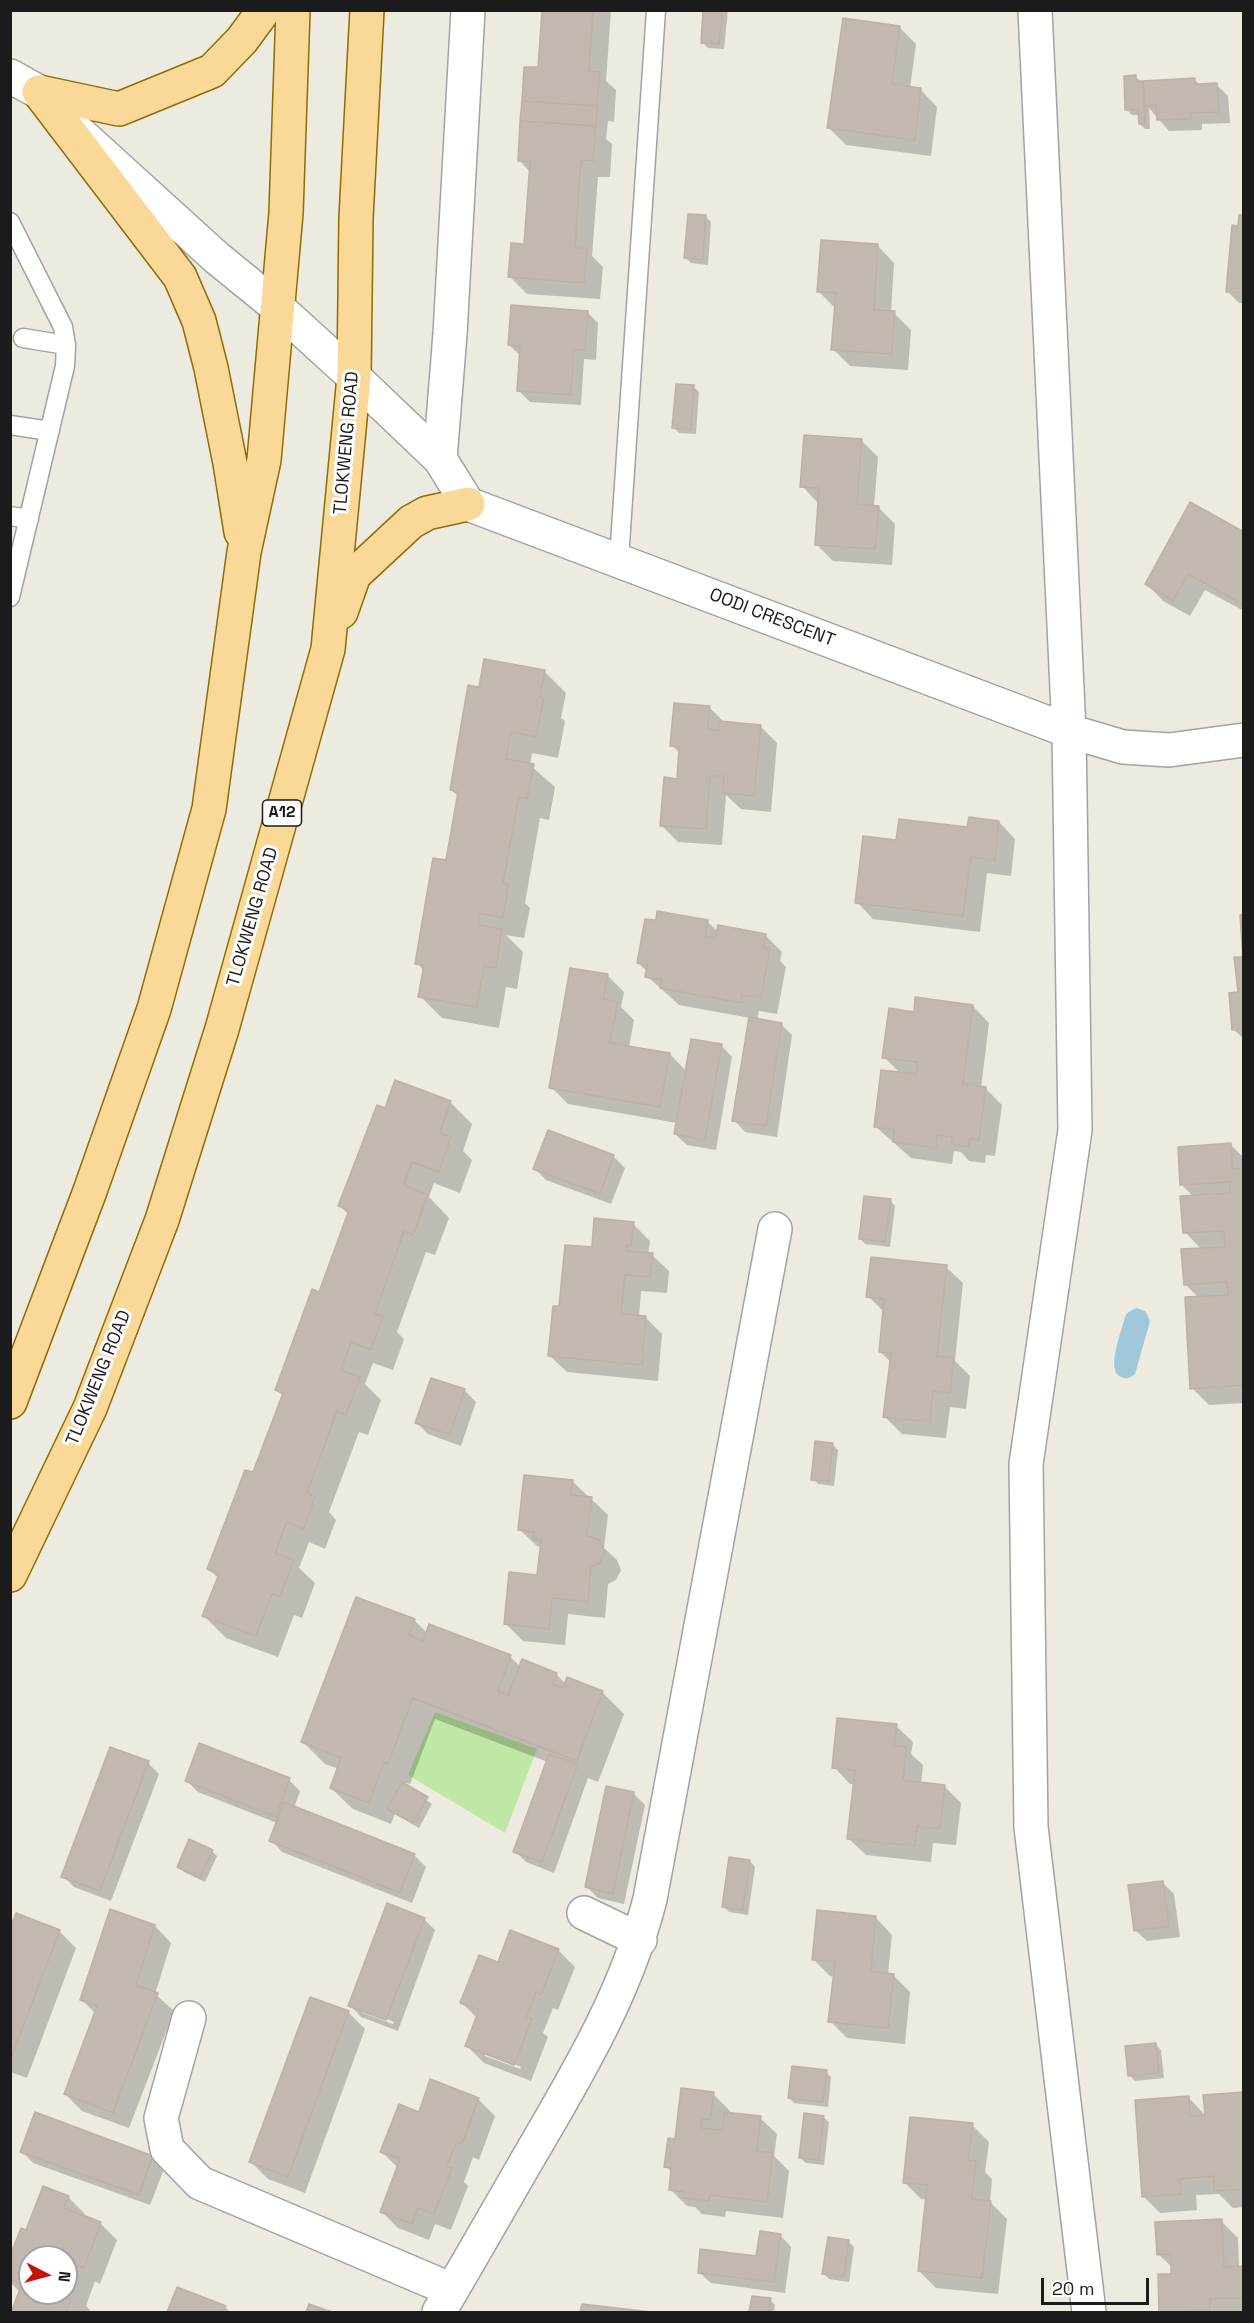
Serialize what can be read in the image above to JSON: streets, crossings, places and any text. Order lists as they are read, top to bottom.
{
  "streets": {
    "main road": ["TLOKWENG ROAD", "A12"],
    "street": ["OODI CRESCENT"]
  },
  "scale_bar": "20 m",
  "north": "right"
}
